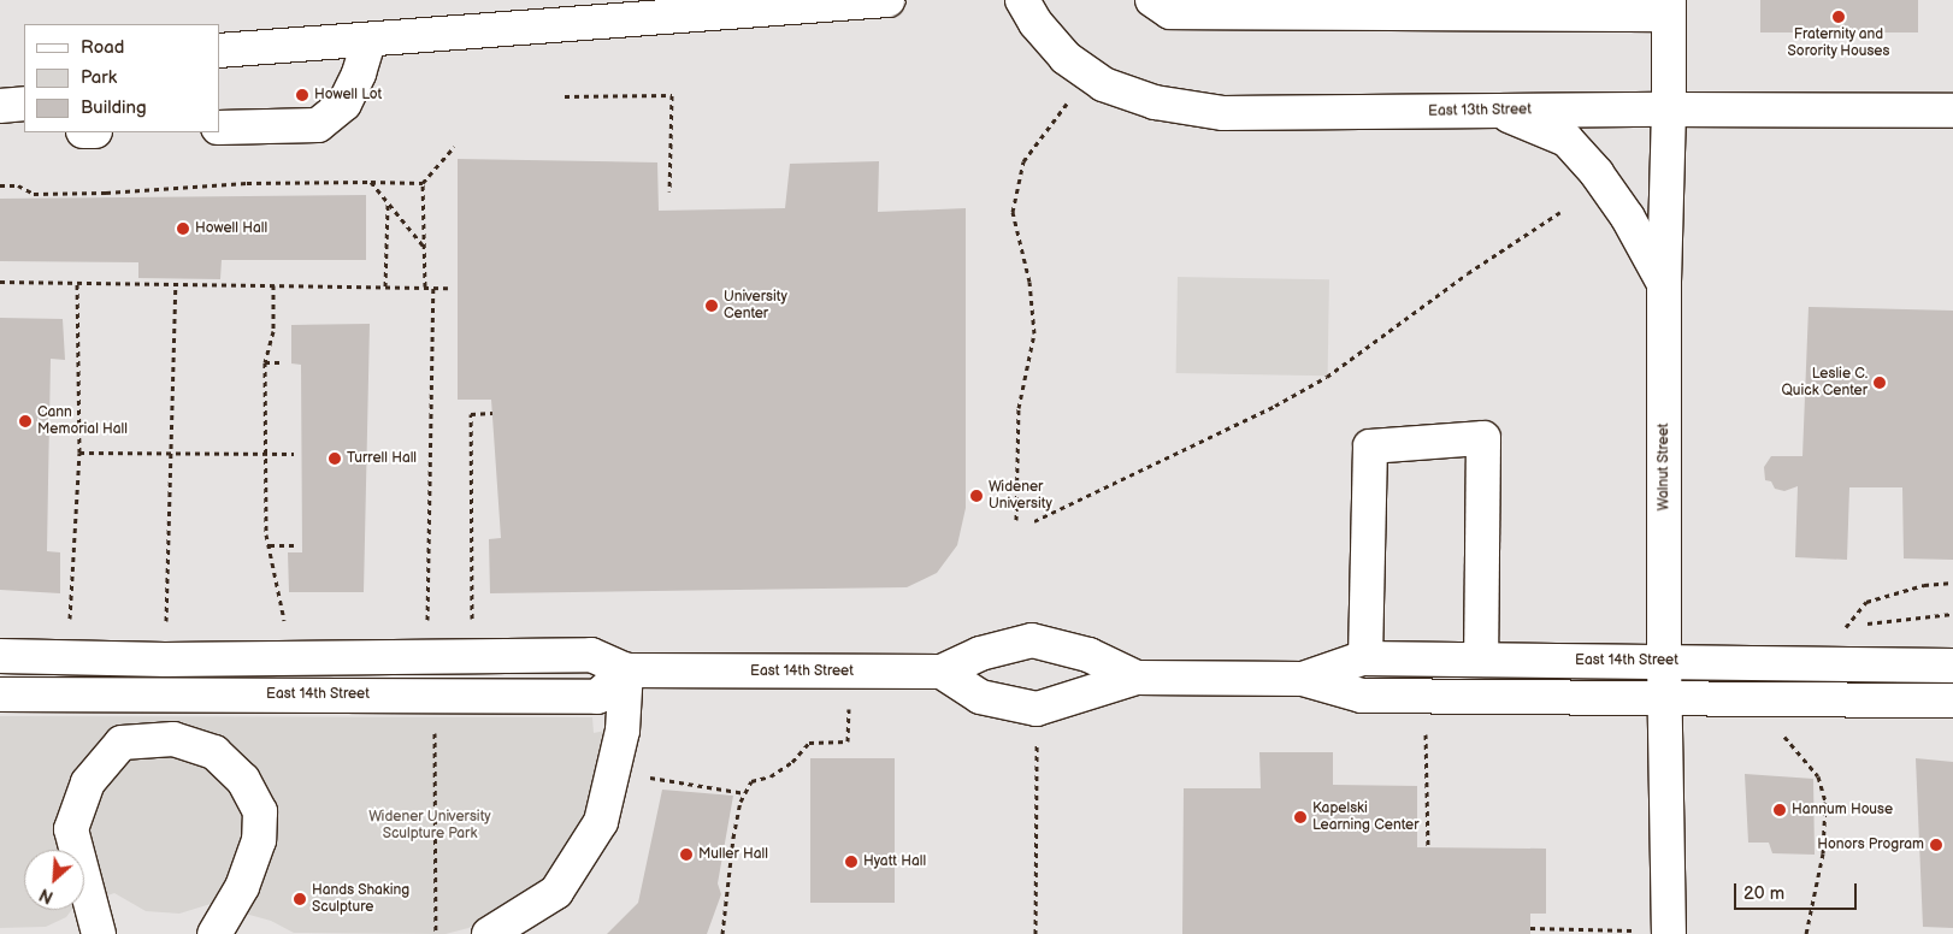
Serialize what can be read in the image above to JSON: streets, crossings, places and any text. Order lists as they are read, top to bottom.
{
  "streets": {
    "street": ["East 13th Street", "Walnut Street", "East 14th Street"]
  },
  "crossings": [
    ["East 13th Street", "Walnut Street"],
    ["Walnut Street", "East 14th Street"]
  ],
  "parks": ["Widener University Sculpture Park"],
  "places": [
    "Fraternity and Sorority Houses",
    "Howell Lot",
    "Howell Hall",
    "University Center",
    "Leslie C. Quick Center",
    "Cann Memorial Hall",
    "Turrell Hall",
    "Widener University",
    "Hannum House",
    "Kapelski Learning Center",
    "Honors Program",
    "Muller Hall",
    "Hyatt Hall",
    "Hands Shaking Sculpture"
  ],
  "legend": ["Road", "Park", "Building"],
  "scale_bar": "20 m",
  "north": "bottom left"
}
